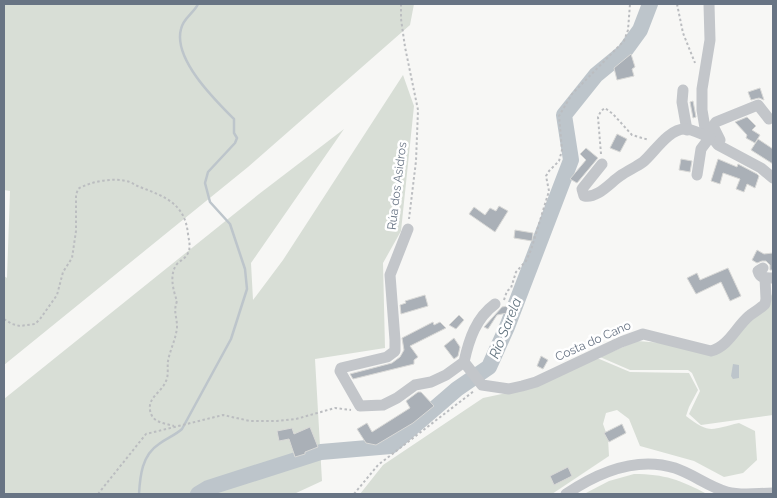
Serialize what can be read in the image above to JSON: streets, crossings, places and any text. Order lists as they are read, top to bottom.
{
  "streets": {
    "street": ["Rúa dos Asidros", "Costa do Cano"]
  },
  "water": ["Río Sarela"]
}
